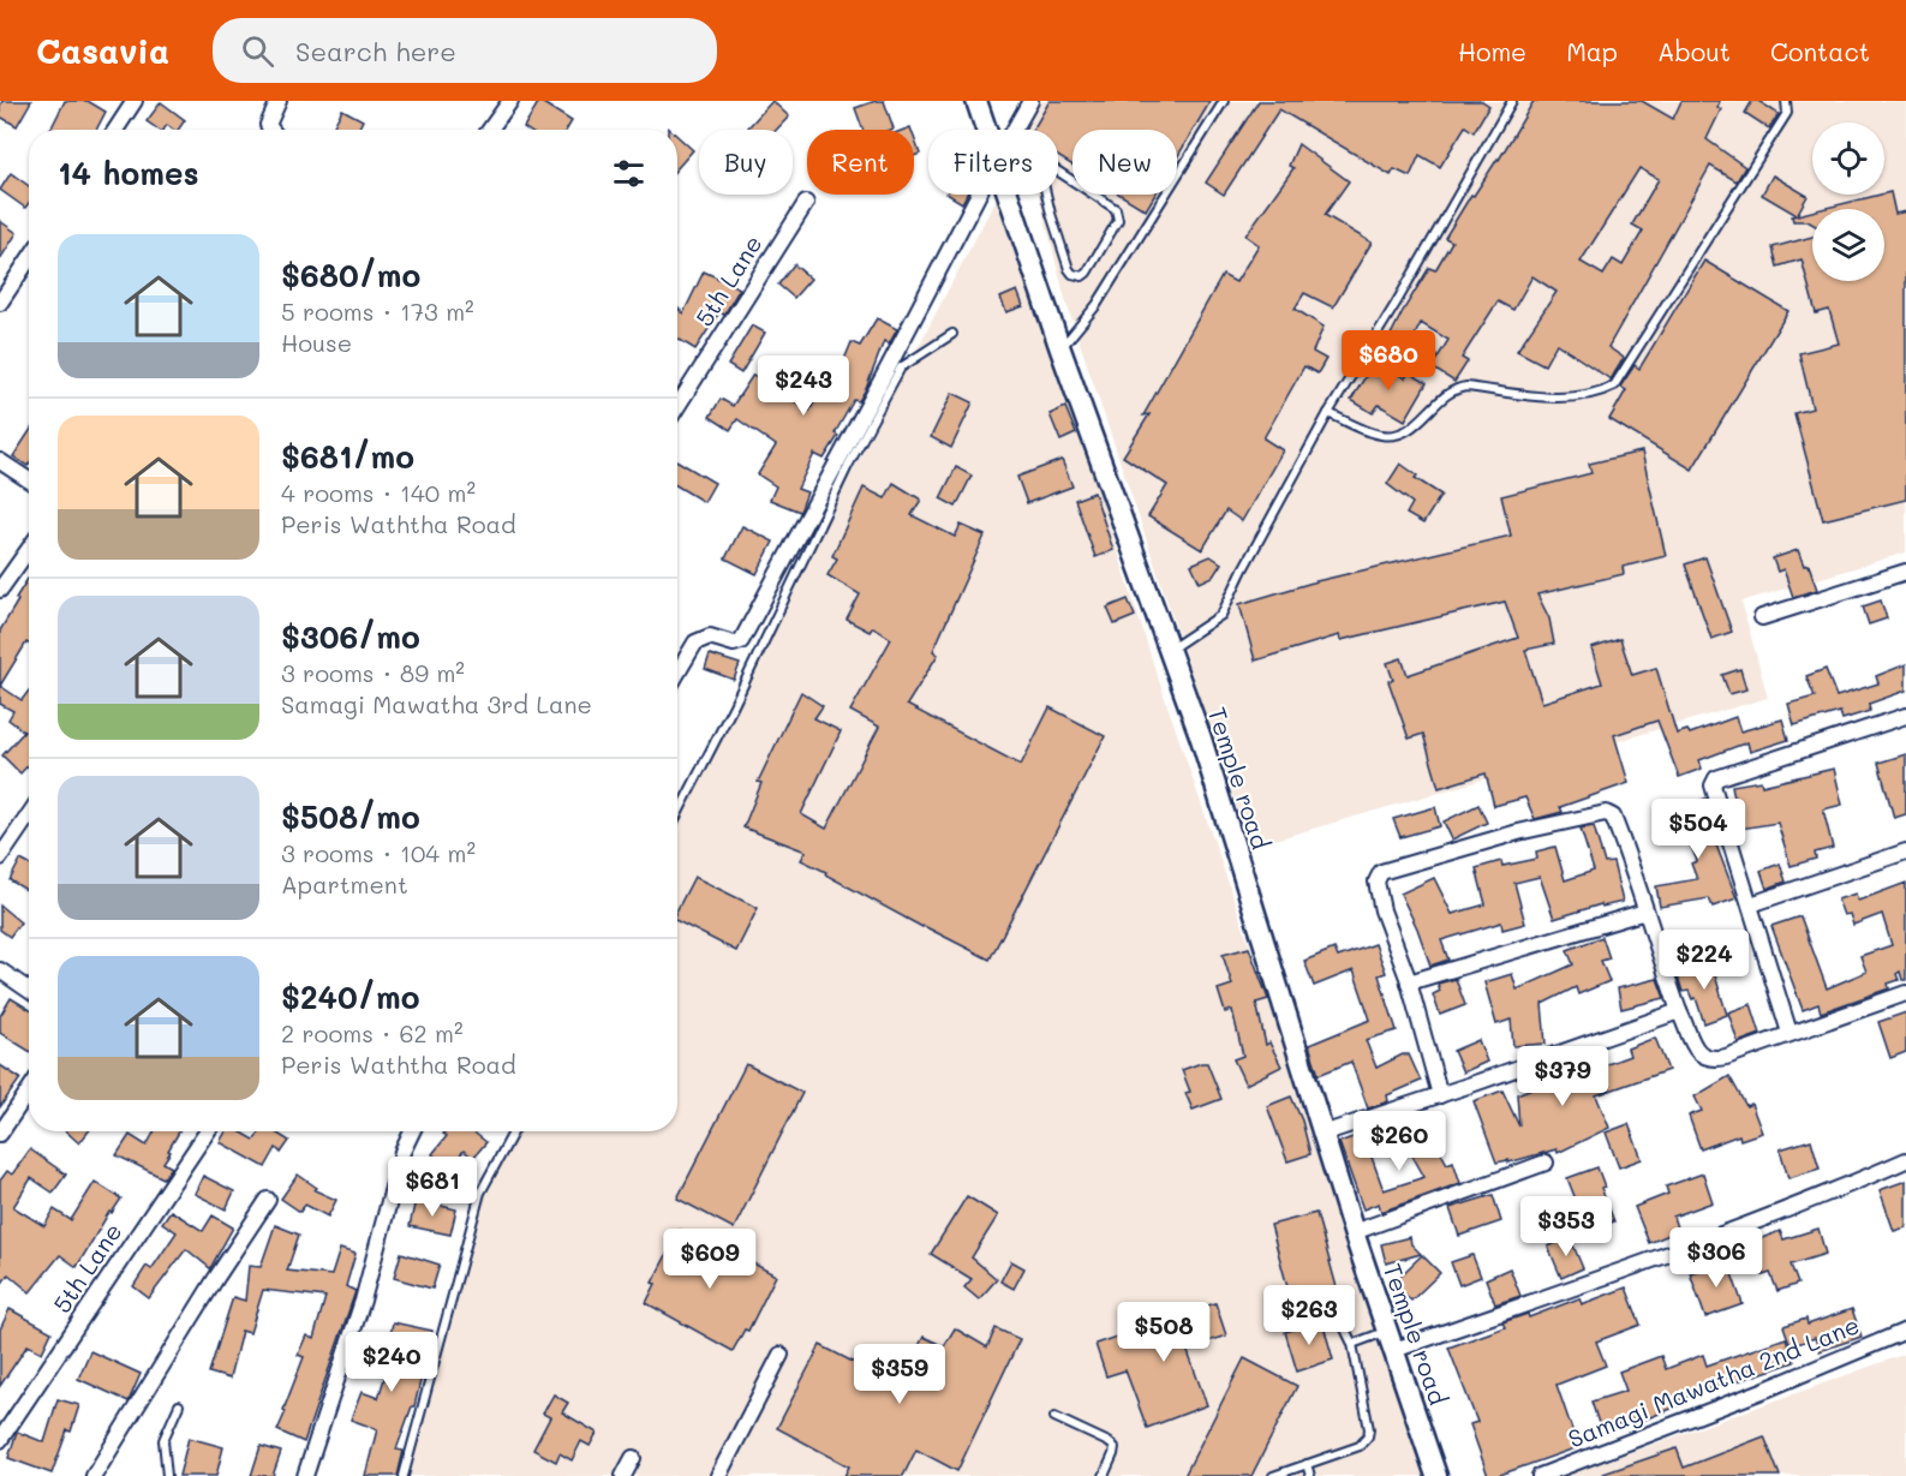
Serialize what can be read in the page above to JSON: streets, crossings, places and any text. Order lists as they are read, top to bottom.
{
  "streets": {
    "street": ["5th Lane", "Temple road", "Samagi Mawatha 2nd Lane"]
  },
  "page": {
    "header": "Casavia",
    "search": "Search here",
    "nav": [
      "Home",
      "Map",
      "About",
      "Contact"
    ],
    "chip": [
      "Buy",
      "Rent",
      "Filters",
      "New"
    ],
    "heading": "14 homes",
    "list": [
      {
        "name": "$680/mo",
        "note": "5 rooms · 173 m² · House"
      },
      {
        "name": "$681/mo",
        "note": "4 rooms · 140 m² · Peris Waththa Road"
      },
      {
        "name": "$306/mo",
        "note": "3 rooms · 89 m² · Samagi Mawatha 3rd Lane"
      },
      {
        "name": "$508/mo",
        "note": "3 rooms · 104 m² · Apartment"
      },
      {
        "name": "$240/mo",
        "note": "2 rooms · 62 m² · Peris Waththa Road"
      }
    ],
    "price": [
      "$680",
      "$243",
      "$504",
      "$224",
      "$379",
      "$260",
      "$681",
      "$353",
      "$306",
      "$609",
      "$263",
      "$508",
      "$240",
      "$359"
    ]
  }
}
